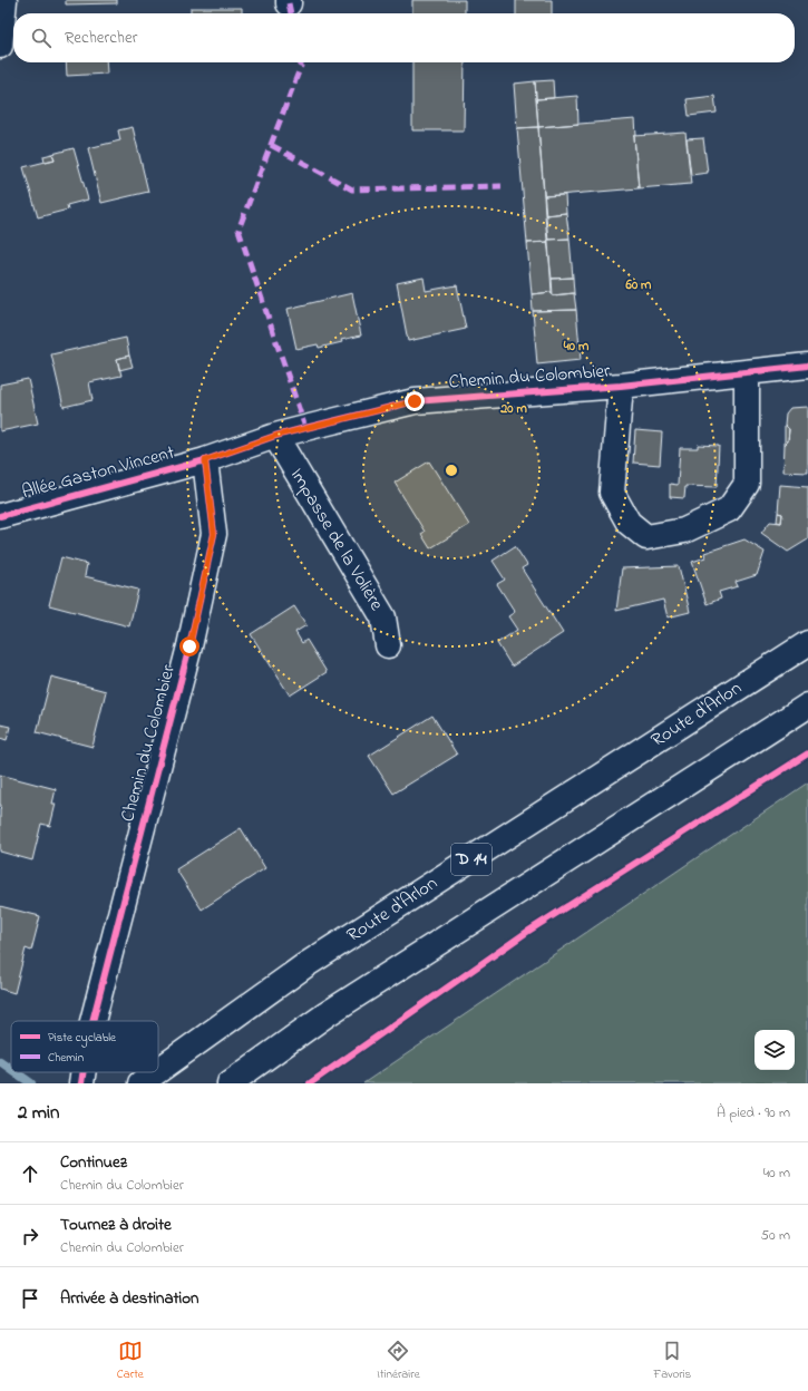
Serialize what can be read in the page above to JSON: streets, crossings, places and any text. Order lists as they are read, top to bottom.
{
  "streets": {
    "street": [
      "Chemin du Colombier",
      "Allée Gaston Vincent",
      "Impasse de la Volière",
      "Route d'Arlon",
      "D 14"
    ]
  },
  "crossings": [
    ["Chemin du Colombier", "Allée Gaston Vincent"],
    ["Chemin du Colombier", "Impasse de la Volière"]
  ],
  "legend": ["Piste cyclable", "Chemin"],
  "page": {
    "search": "Rechercher",
    "heading": ["2 min", "À pied · 90 m"],
    "list": [
      ["Continuez", "Chemin du Colombier", "40 m"],
      ["Tournez à droite", "Chemin du Colombier", "50 m"],
      "Arrivée à destination"
    ],
    "nav": ["Carte", "Itinéraire", "Favoris"]
  },
  "rings": ["60 m", "40 m", "20 m"]
}
